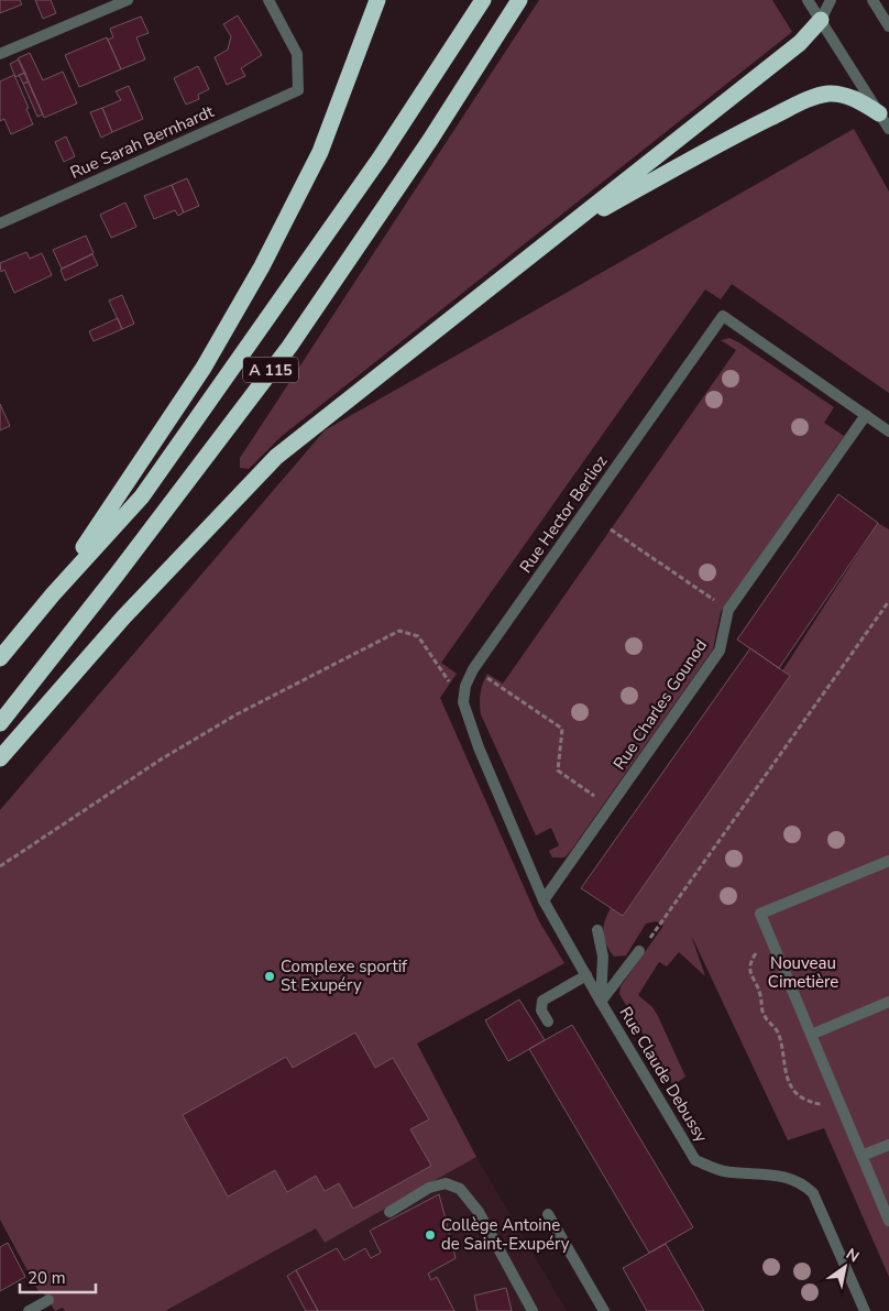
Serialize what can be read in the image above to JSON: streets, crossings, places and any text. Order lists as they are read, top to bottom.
{
  "streets": {
    "highway": ["A 115"],
    "street": [
      "Rue Sarah Bernhardt",
      "Rue Hector Berlioz",
      "Rue Charles Gounod",
      "Rue Claude Debussy"
    ]
  },
  "crossings": [
    ["Rue Hector Berlioz", "Rue Charles Gounod"],
    ["Rue Charles Gounod", "Rue Claude Debussy"]
  ],
  "parks": ["Nouveau Cimetière"],
  "places": ["Complexe sportif St Exupéry", "Collège Antoine de Saint-Exupéry"],
  "scale_bar": "20 m",
  "north": "top right"
}
